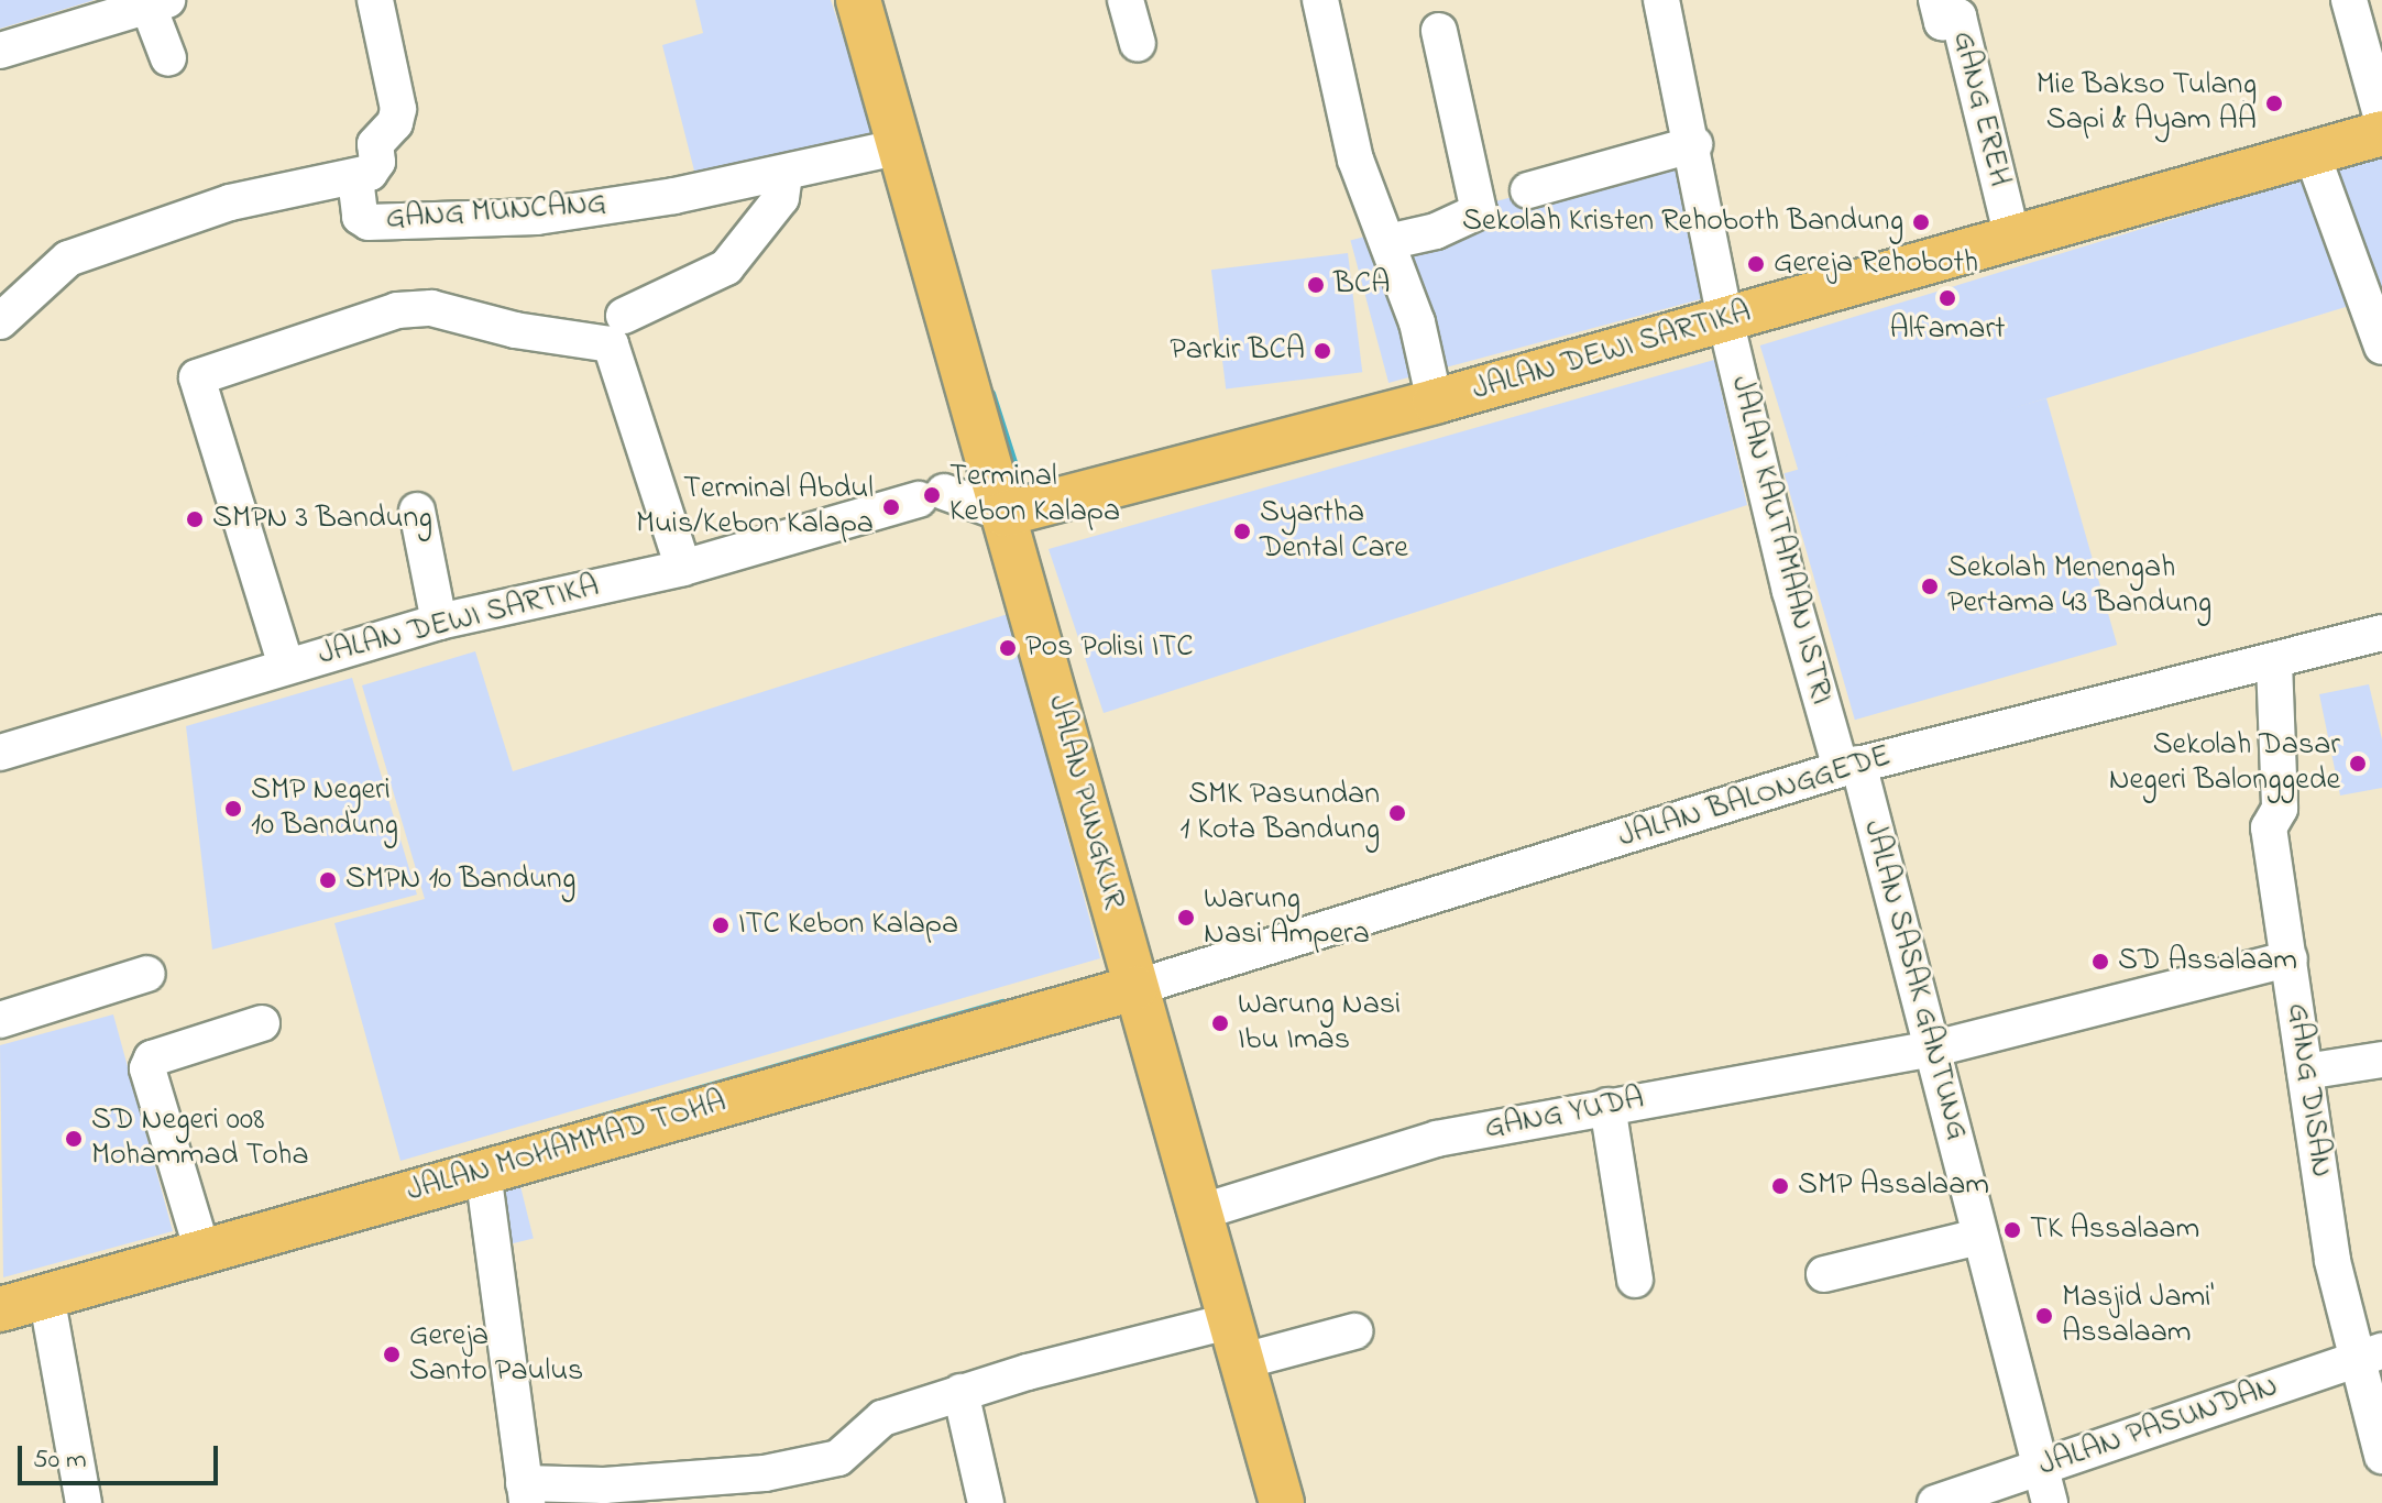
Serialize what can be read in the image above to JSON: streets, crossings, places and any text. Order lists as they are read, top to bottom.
{
  "streets": {
    "main road": ["JALAN DEWI SARTIKA", "JALAN PUNGKUR", "JALAN MOHAMMAD TOHA"],
    "street": [
      "GANG EREH",
      "GANG MUNCANG",
      "JALAN KAUTAMAAN ISTRI",
      "JALAN BALONGGEDE",
      "JALAN SASAK GANTUNG",
      "GANG DISAN",
      "GANG YUDA",
      "JALAN PASUNDAN"
    ]
  },
  "crossings": [
    ["GANG EREH", "JALAN DEWI SARTIKA"],
    ["GANG MUNCANG", "JALAN PUNGKUR"],
    ["JALAN DEWI SARTIKA", "JALAN KAUTAMAAN ISTRI"],
    ["JALAN DEWI SARTIKA", "JALAN PUNGKUR"],
    ["JALAN KAUTAMAAN ISTRI", "JALAN BALONGGEDE"],
    ["JALAN KAUTAMAAN ISTRI", "JALAN SASAK GANTUNG"],
    ["JALAN BALONGGEDE", "JALAN PUNGKUR"],
    ["JALAN BALONGGEDE", "JALAN SASAK GANTUNG"],
    ["JALAN BALONGGEDE", "GANG DISAN"],
    ["JALAN BALONGGEDE", "JALAN MOHAMMAD TOHA"],
    ["JALAN PUNGKUR", "GANG YUDA"],
    ["JALAN PUNGKUR", "JALAN MOHAMMAD TOHA"],
    ["JALAN SASAK GANTUNG", "GANG YUDA"],
    ["JALAN SASAK GANTUNG", "JALAN PASUNDAN"],
    ["GANG DISAN", "GANG YUDA"],
    ["GANG DISAN", "JALAN PASUNDAN"]
  ],
  "places": [
    "Mie Bakso Tulang Sapi & Ayam AA",
    "Sekolah Kristen Rehoboth Bandung",
    "Gereja Rehoboth",
    "BCA",
    "Alfamart",
    "Parkir BCA",
    "Terminal Kebon Kalapa",
    "Terminal Abdul Muis/Kebon Kalapa",
    "SMPN 3 Bandung",
    "Syartha Dental Care",
    "Sekolah Menengah Pertama 43 Bandung",
    "Pos Polisi ITC",
    "Sekolah Dasar Negeri Balonggede",
    "SMP Negeri 10 Bandung",
    "SMK Pasundan 1 Kota Bandung",
    "SMPN 10 Bandung",
    "Warung Nasi Ampera",
    "ITC Kebon Kalapa",
    "SD Assalaam",
    "Warung Nasi Ibu Imas",
    "SD Negeri 008 Mohammad Toha",
    "SMP Assalaam",
    "TK Assalaam",
    "Masjid Jami' Assalaam",
    "Gereja Santo Paulus"
  ],
  "scale_bar": "50 m"
}
